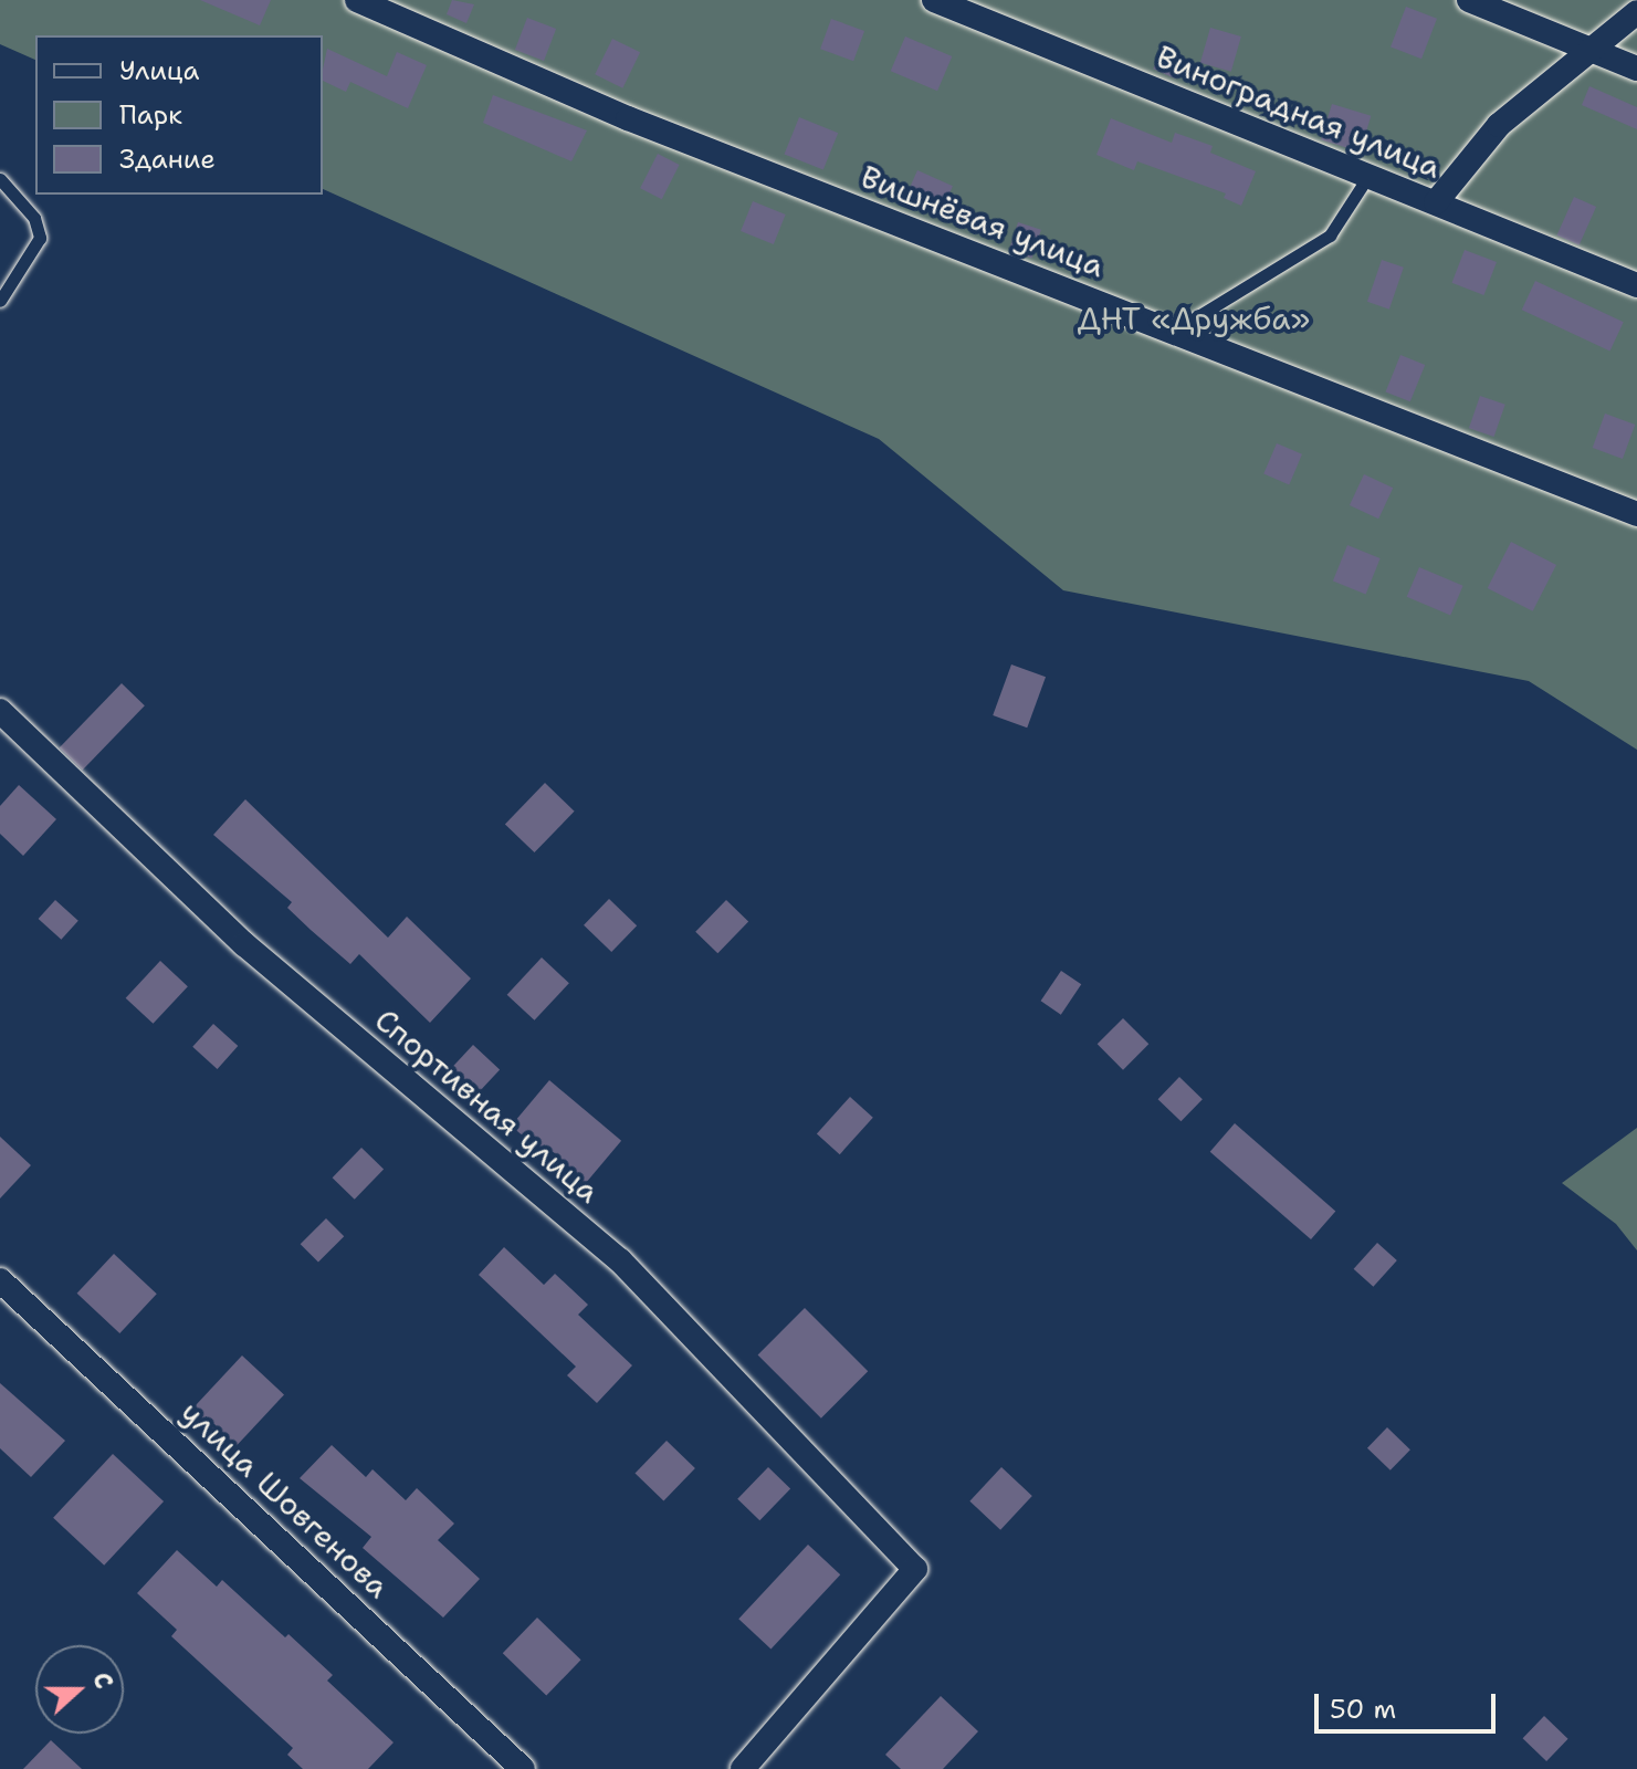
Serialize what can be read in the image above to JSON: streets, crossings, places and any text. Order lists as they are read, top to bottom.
{
  "streets": {
    "street": [
      "Виноградная улица",
      "Вишнёвая улица",
      "Спортивная улица",
      "улица Шовгенова"
    ]
  },
  "parks": ["ДНТ «Дружба»"],
  "legend": ["Улица", "Парк", "Здание"],
  "scale_bar": "50 m",
  "north": "right"
}
